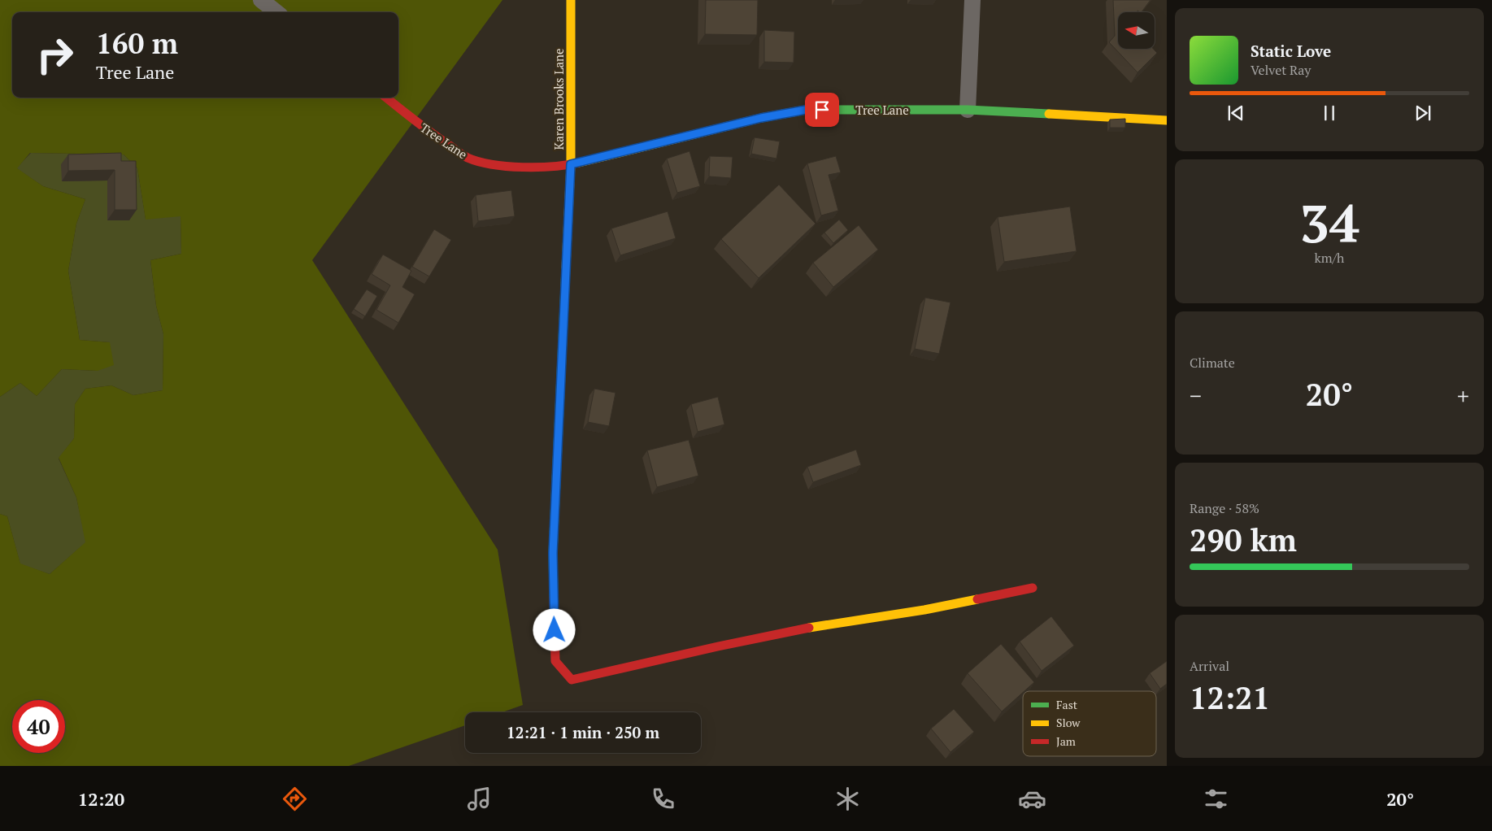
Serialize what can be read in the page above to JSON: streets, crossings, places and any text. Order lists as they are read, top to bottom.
{
  "streets": {
    "street": ["Karen Brooks Lane", "Tree Lane"]
  },
  "crossings": [
    ["Karen Brooks Lane", "Tree Lane"]
  ],
  "legend": ["Fast", "Slow", "Jam"],
  "north": "left",
  "page": {
    "turn": ["160 m", "Tree Lane"],
    "song": ["Static Love", "Velvet Ray"],
    "tile": [
      ["34", "km/h"],
      "Climate",
      ["Range · 58%", "290 km"],
      ["Arrival", "12:21"]
    ],
    "heat": ["−", "20°", "+"],
    "limit": "40",
    "trip": "12:21 · 1 min · 250 m",
    "tabs": ["12:20", "20°"]
  }
}
